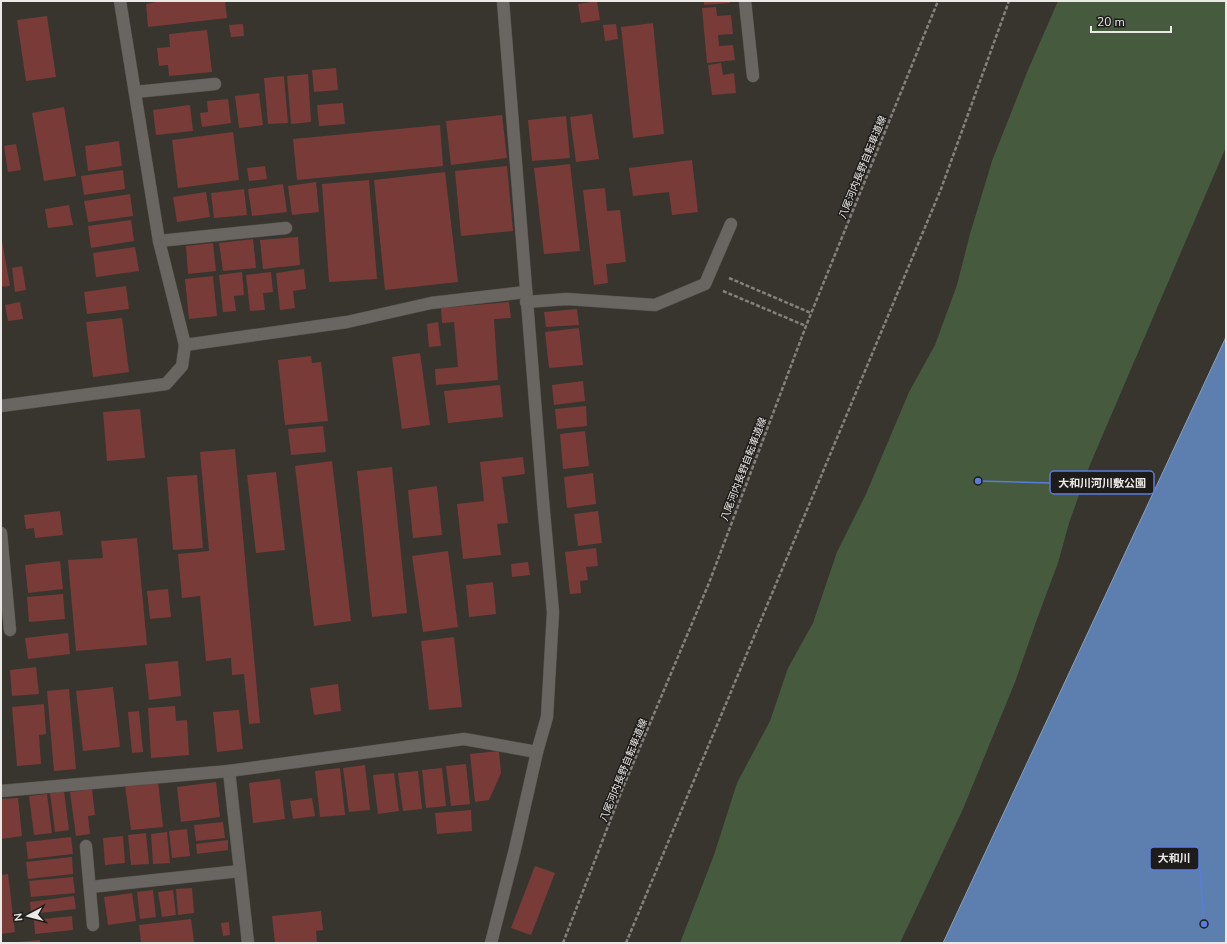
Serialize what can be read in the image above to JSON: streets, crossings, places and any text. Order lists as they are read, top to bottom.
{
  "streets": {
    "path": ["八尾河内長野自転車道線"]
  },
  "places": ["大和川河川敷公園", "大和川"],
  "scale_bar": "20 m",
  "north": "left"
}
